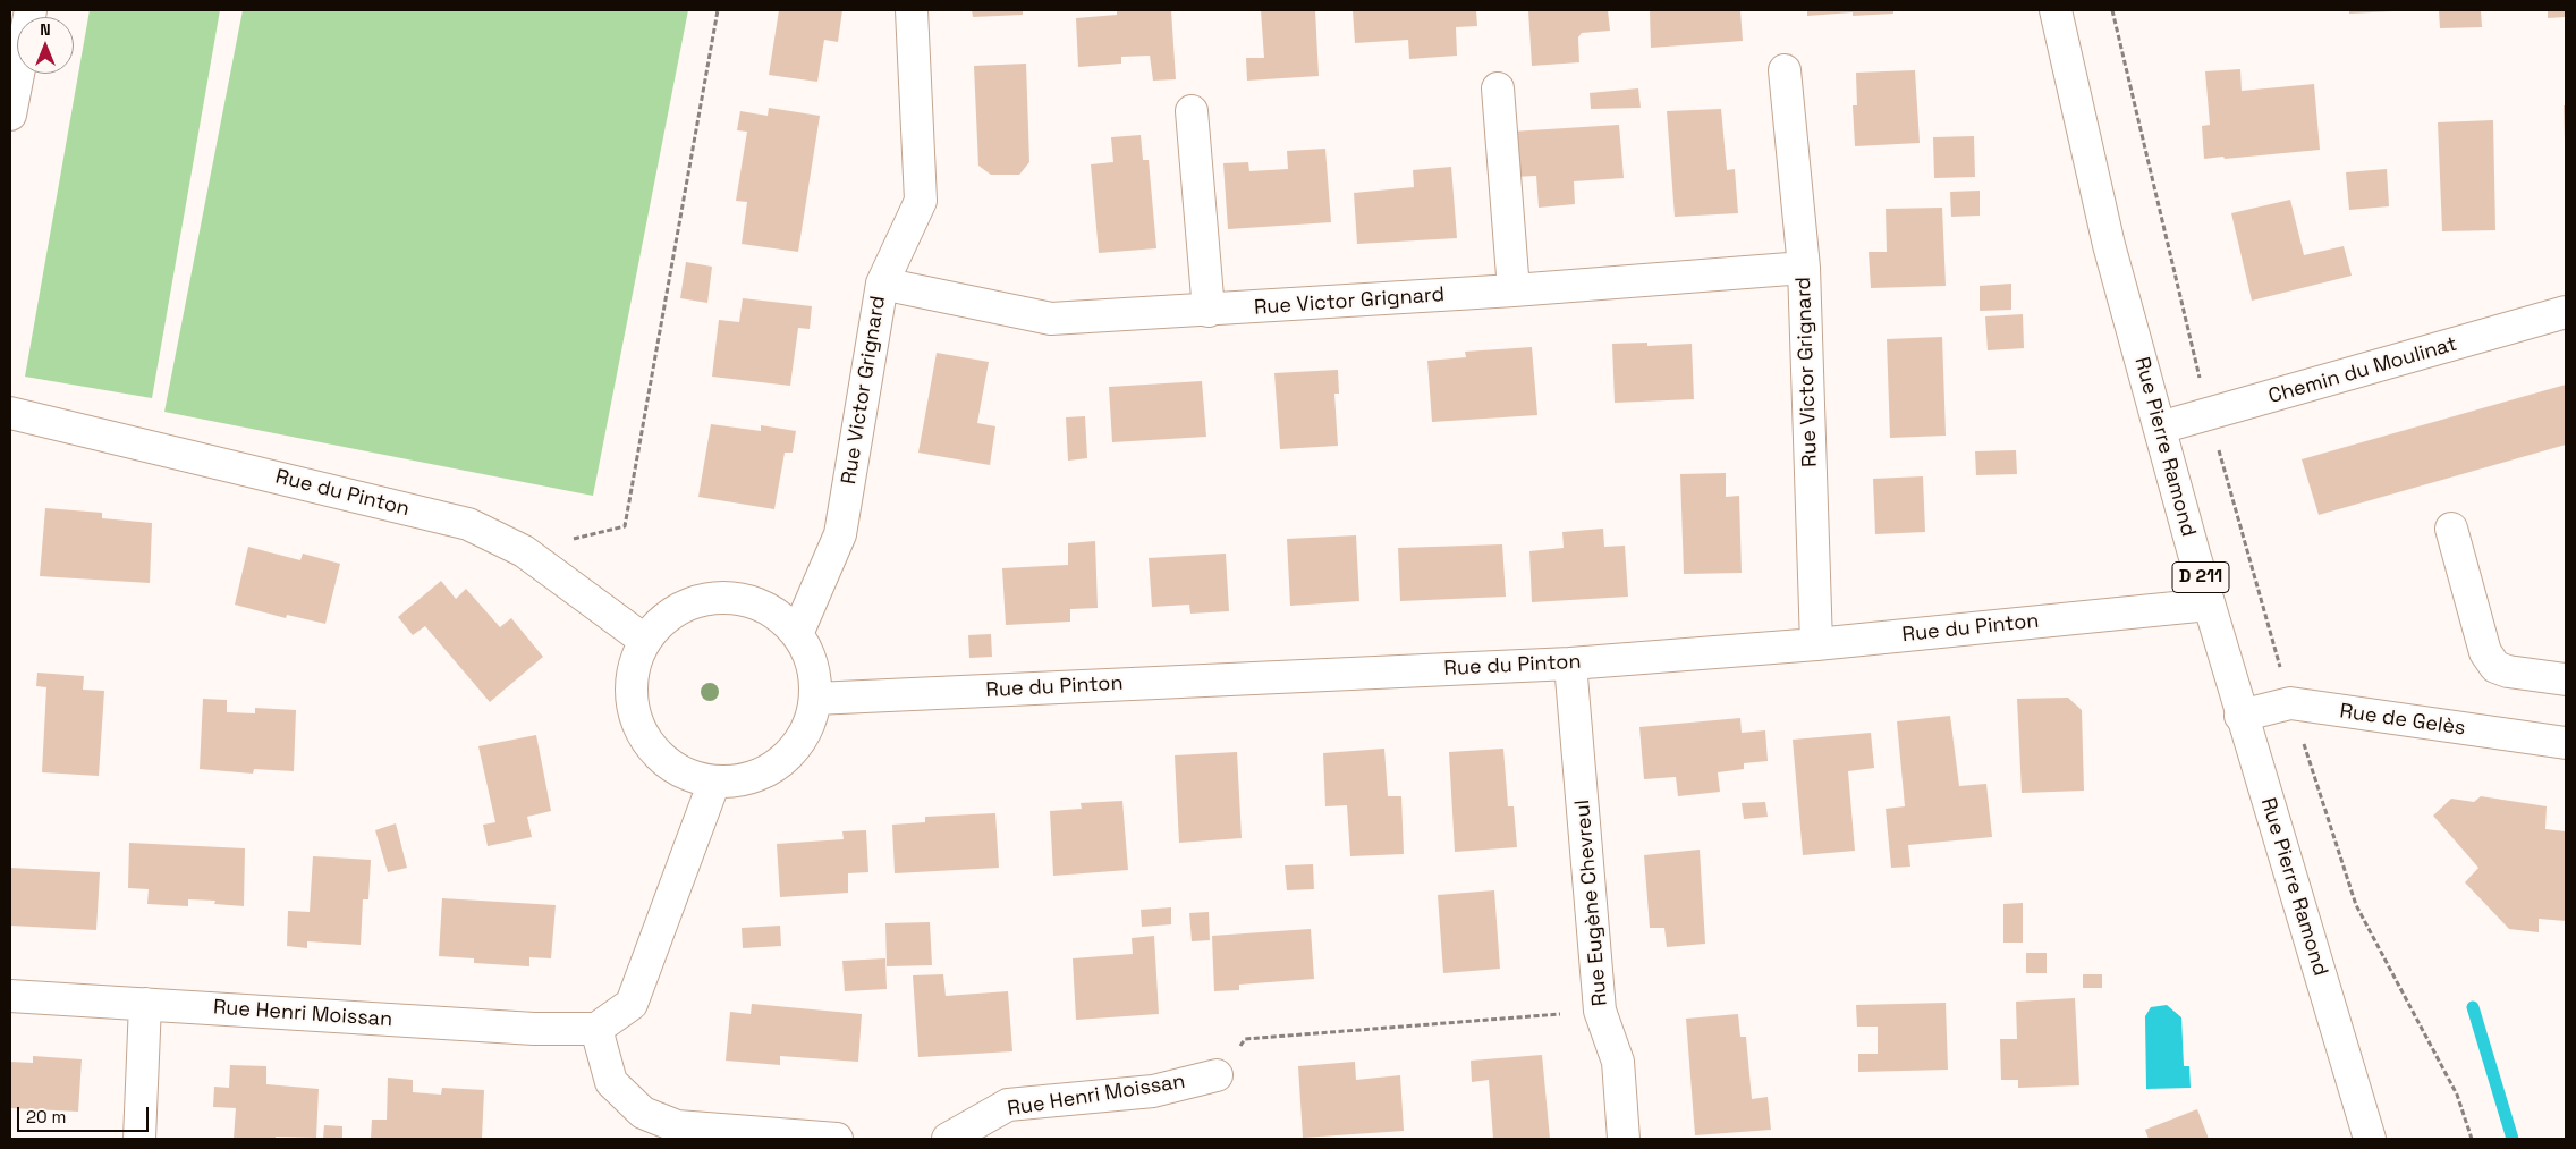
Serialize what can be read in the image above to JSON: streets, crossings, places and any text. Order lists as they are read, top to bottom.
{
  "streets": {
    "street": [
      "Rue Victor Grignard",
      "Chemin du Moulinat",
      "Rue Pierre Ramond",
      "Rue du Pinton",
      "D 211",
      "Rue de Gelès",
      "Rue Eugène Chevreul",
      "Rue Henri Moissan"
    ]
  },
  "crossings": [
    ["Rue Victor Grignard", "Rue du Pinton"],
    ["Chemin du Moulinat", "Rue Pierre Ramond"],
    ["Rue Pierre Ramond", "Rue du Pinton"],
    ["Rue Pierre Ramond", "Rue de Gelès"],
    ["Rue du Pinton", "Rue Eugène Chevreul"]
  ],
  "scale_bar": "20 m",
  "north": "top"
}
